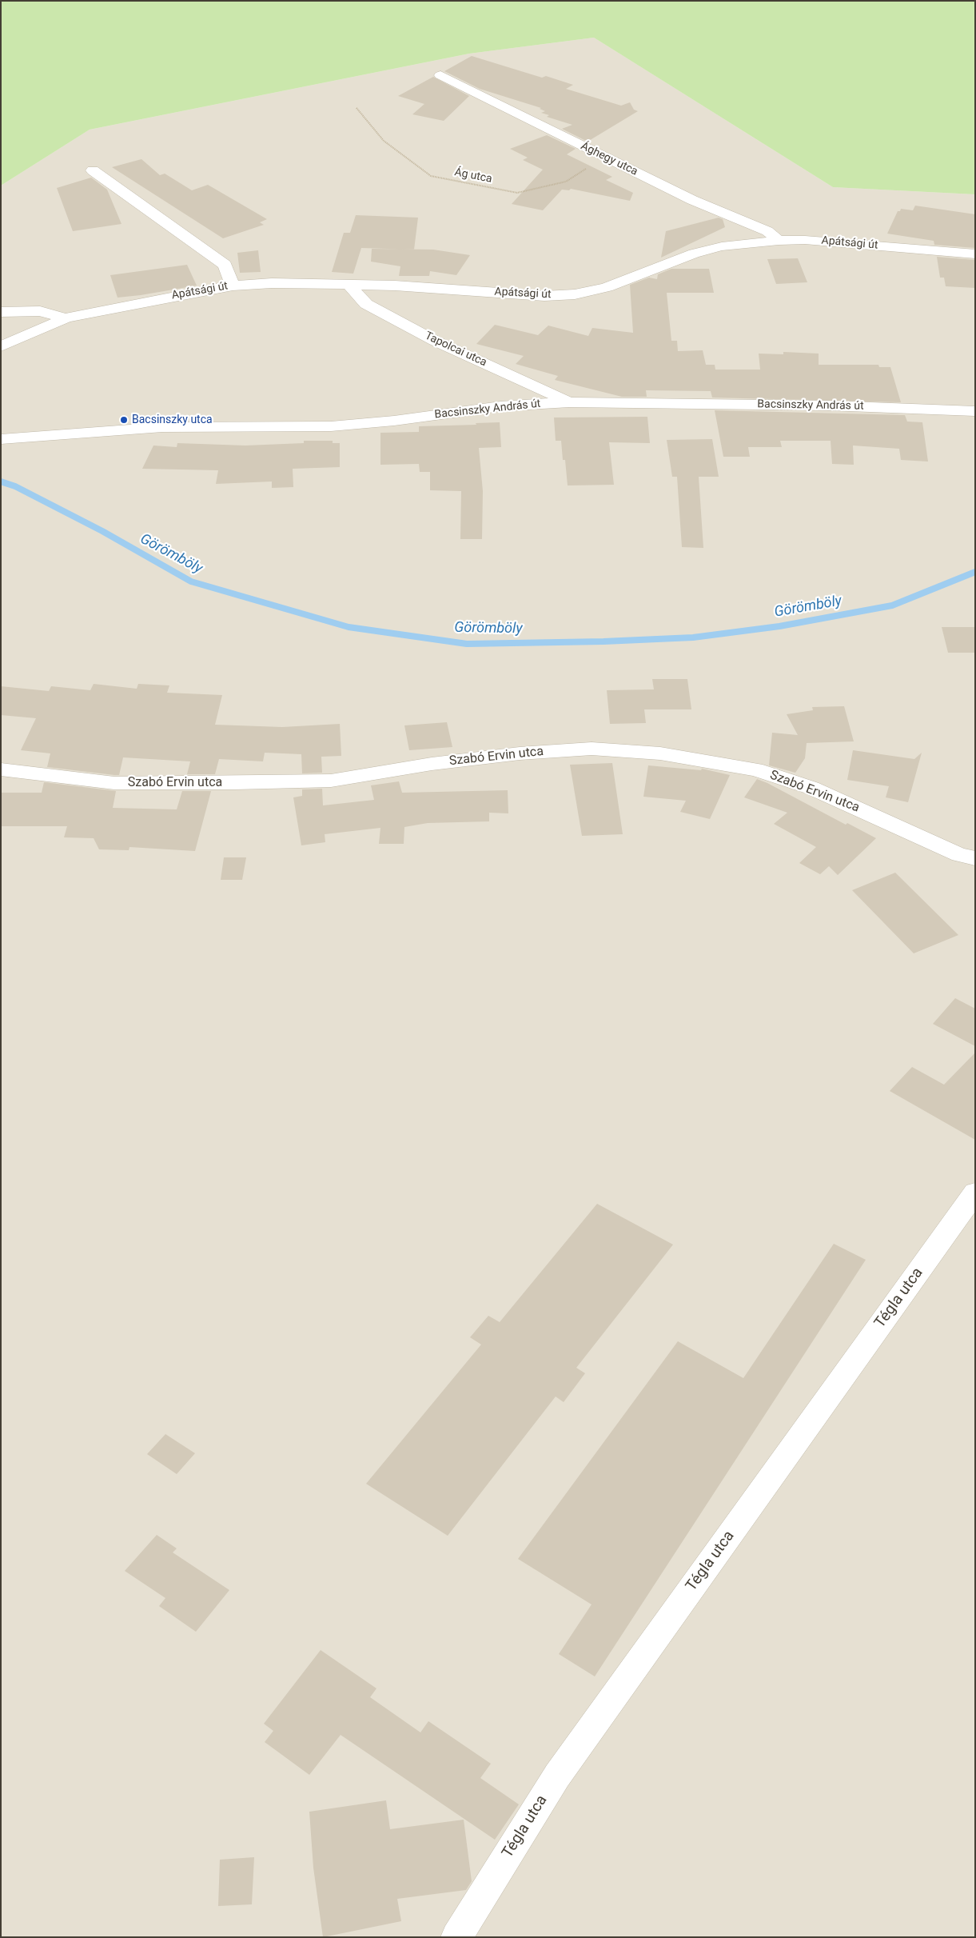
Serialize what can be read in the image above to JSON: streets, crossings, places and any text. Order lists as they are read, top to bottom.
{
  "streets": {
    "street": [
      "Ághegy utca",
      "Apátsági út",
      "Tapolcai utca",
      "Bacsinszky András út",
      "Szabó Ervin utca",
      "Tégla utca"
    ],
    "path": ["Ág utca"]
  },
  "crossings": [
    ["Ághegy utca", "Ág utca"],
    ["Ághegy utca", "Apátsági út"],
    ["Apátsági út", "Tapolcai utca"],
    ["Tapolcai utca", "Bacsinszky András út"]
  ],
  "water": ["Görömböly"],
  "places": ["Bacsinszky utca"]
}
